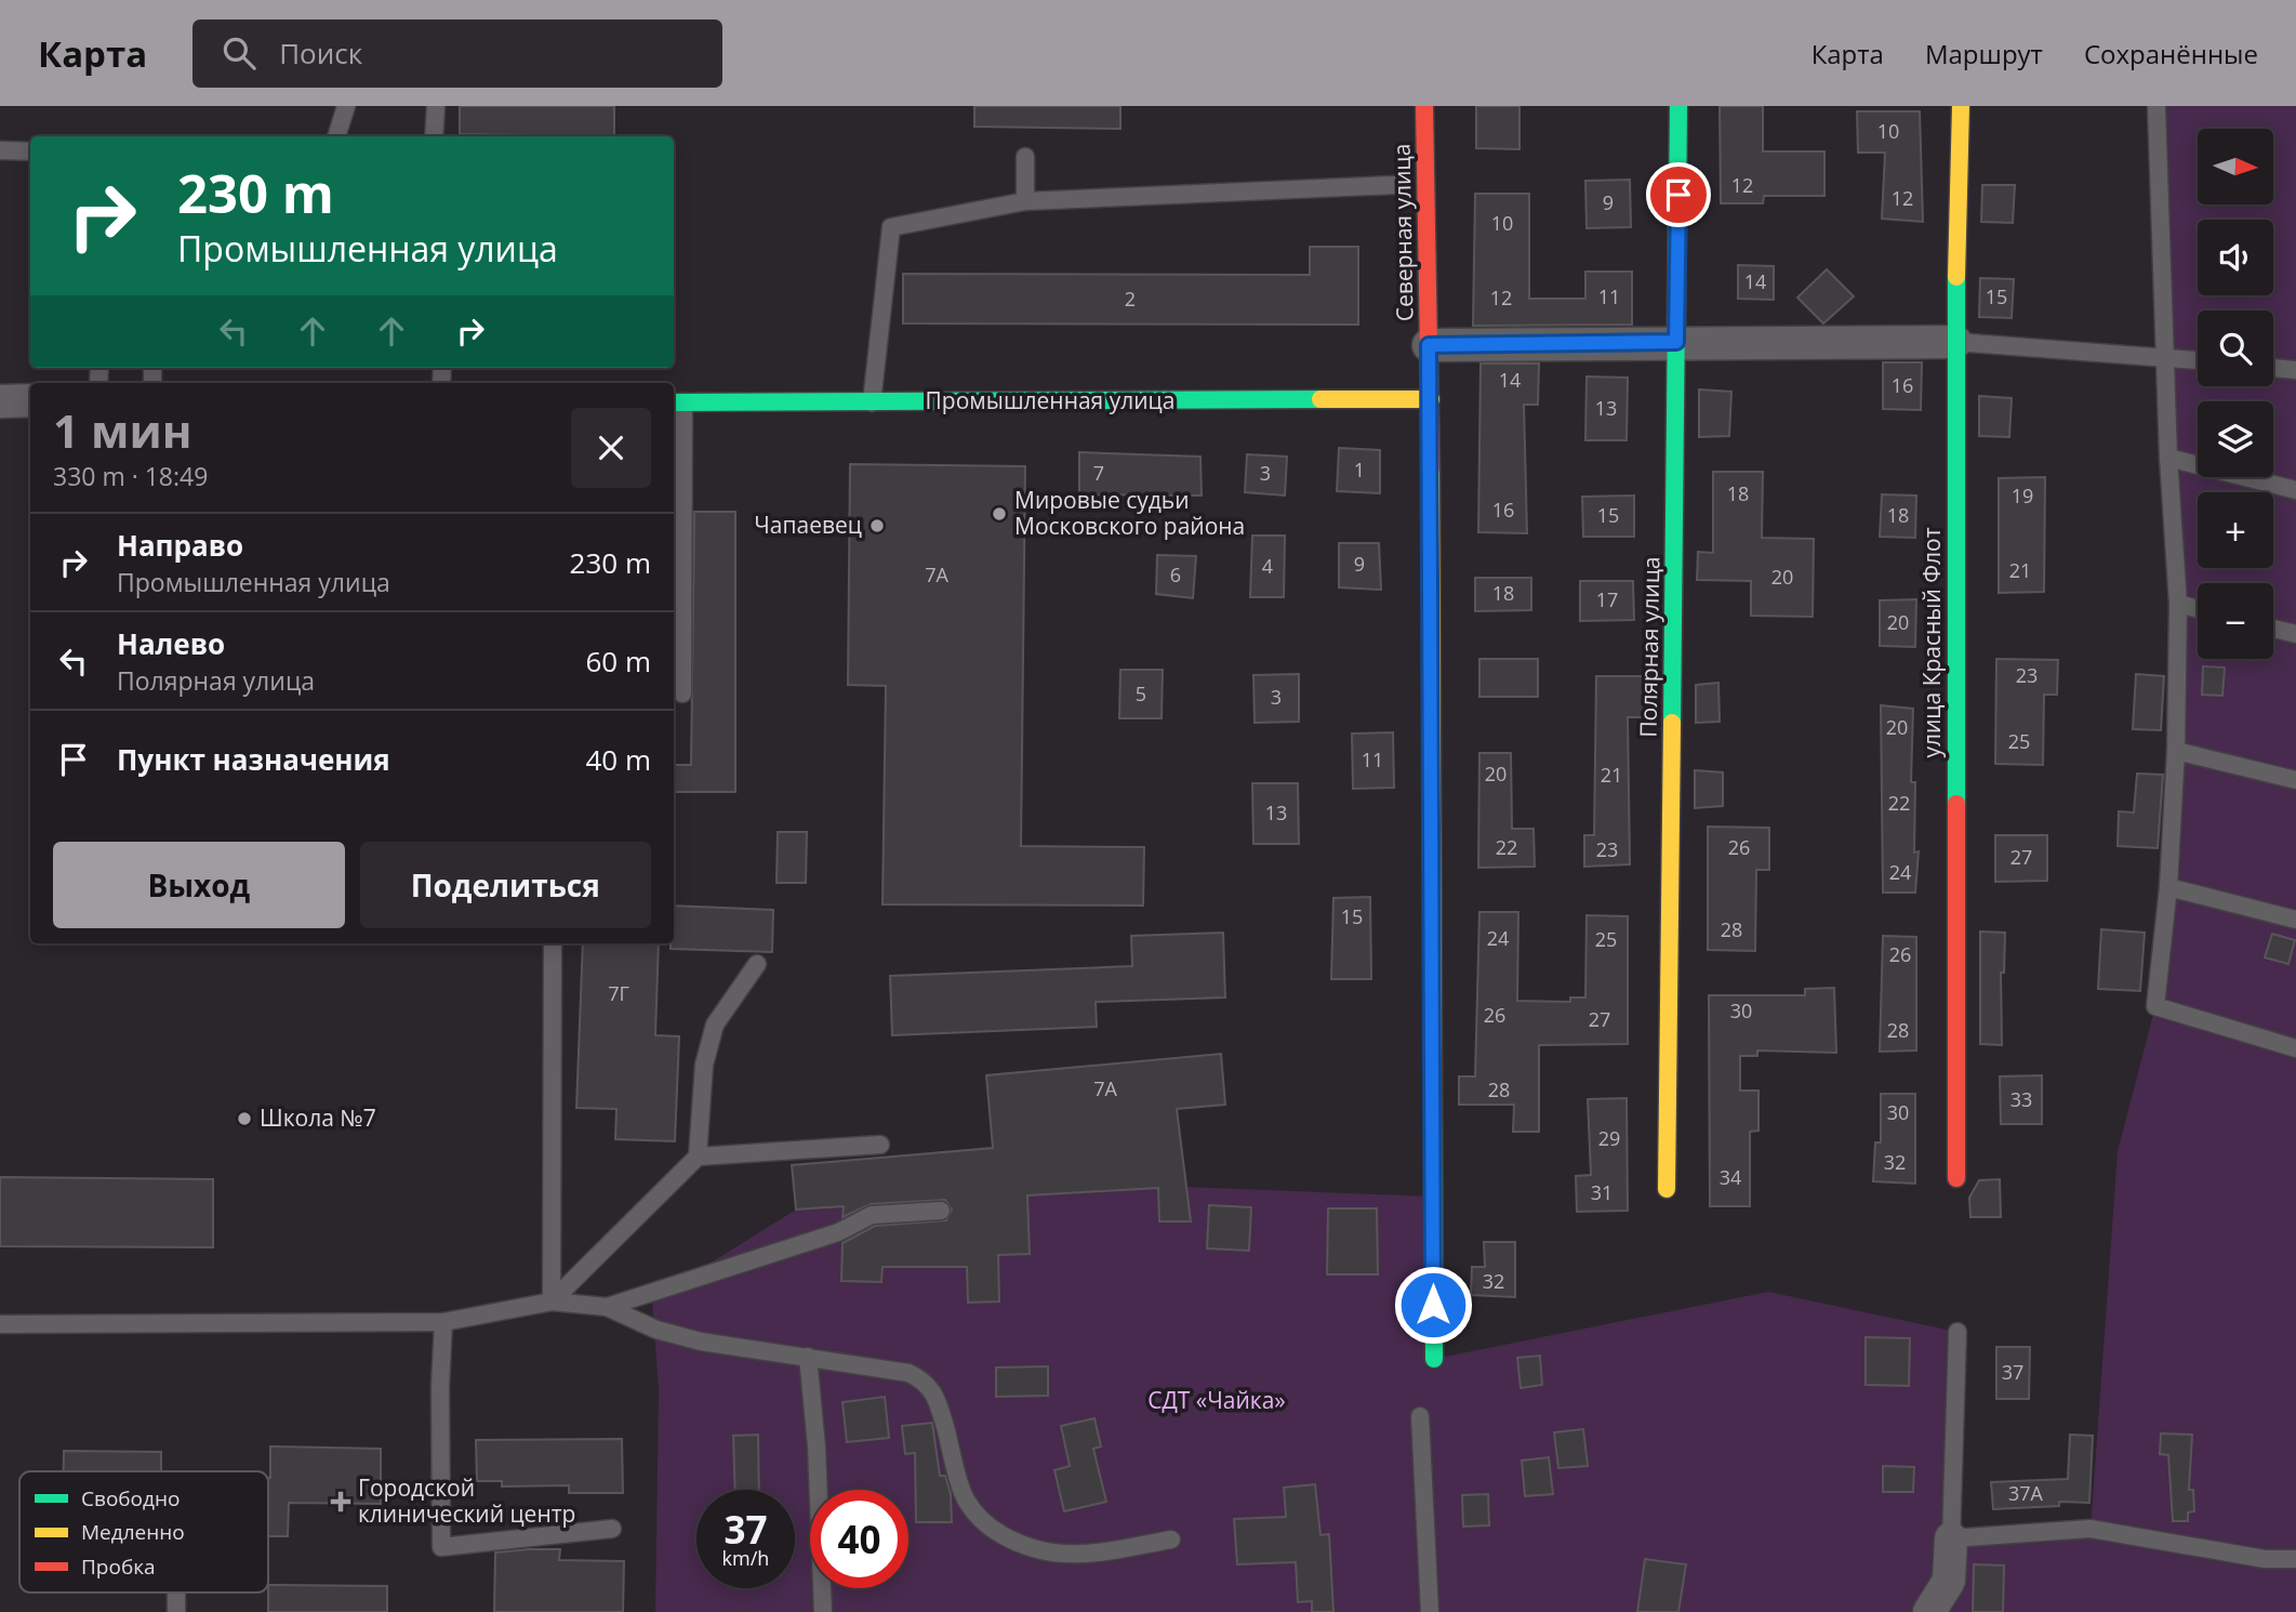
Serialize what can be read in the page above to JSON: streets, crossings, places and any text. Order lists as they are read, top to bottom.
{
  "streets": {
    "street": [
      "Северная улица",
      "Промышленная улица",
      "улица Красный Флот",
      "Полярная улица"
    ]
  },
  "crossings": [
    ["Северная улица", "Промышленная улица"]
  ],
  "parks": ["СДТ «Чайка»"],
  "places": {
    "other": ["Мировые судьи Московского района", "Чапаевец", "Школа №7"],
    "health": ["Городской клинический центр"]
  },
  "house_numbers": [
    "10",
    "12",
    "12",
    "9",
    "10",
    "14",
    "11",
    "15",
    "12",
    "2",
    "14",
    "16",
    "13",
    "1",
    "7",
    "3",
    "18",
    "19",
    "16",
    "15",
    "18",
    "9",
    "4",
    "21",
    "7А",
    "6",
    "20",
    "18",
    "17",
    "20",
    "23",
    "5",
    "3",
    "20",
    "25",
    "11",
    "20",
    "21",
    "22",
    "13",
    "22",
    "26",
    "23",
    "27",
    "24",
    "15",
    "28",
    "24",
    "25",
    "26",
    "7Г",
    "30",
    "26",
    "27",
    "28",
    "7А",
    "28",
    "33",
    "30",
    "29",
    "32",
    "34",
    "31",
    "32",
    "37",
    "37А"
  ],
  "legend": ["Свободно", "Медленно", "Пробка"],
  "north": "right",
  "page": {
    "header": "Карта",
    "search": "Поиск",
    "nav": ["Карта", "Маршрут", "Сохранённые"],
    "map_buttons": ["+", "−"],
    "turn": ["230 m", "Промышленная улица"],
    "heading": ["1 мин", "330 m · 18:49"],
    "list": [
      {
        "name": "Направо",
        "note": "Промышленная улица",
        "value": "230 m"
      },
      {
        "name": "Налево",
        "note": "Полярная улица",
        "value": "60 m"
      },
      {
        "name": "Пункт назначения",
        "value": "40 m"
      }
    ],
    "buttons": ["Выход", "Поделиться"],
    "speed": "37 km/h",
    "limit": "40"
  }
}
